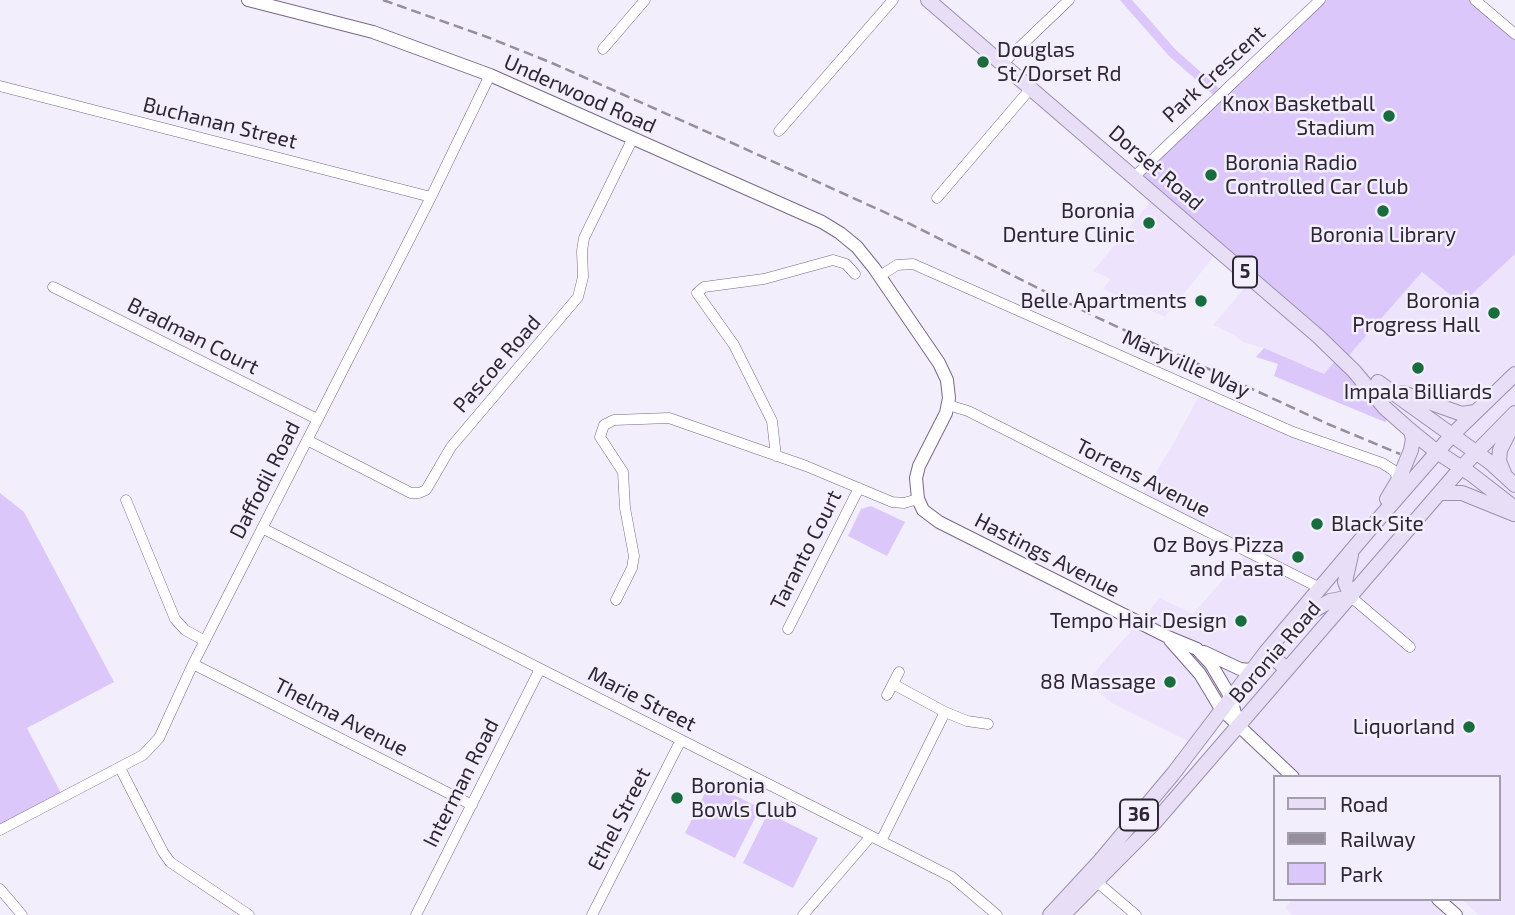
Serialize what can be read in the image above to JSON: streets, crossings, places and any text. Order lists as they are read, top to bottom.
{
  "streets": {
    "main road": [
      "Underwood Road",
      "Dorset Road",
      "5",
      "Hastings Avenue",
      "Boronia Road",
      "36"
    ],
    "street": [
      "Park Crescent",
      "Buchanan Street",
      "Bradman Court",
      "Pascoe Road",
      "Maryville Way",
      "Torrens Avenue",
      "Daffodil Road",
      "Taranto Court",
      "Marie Street",
      "Thelma Avenue",
      "Interman Road",
      "Ethel Street"
    ]
  },
  "crossings": [
    ["Park Crescent", "Dorset Road"],
    ["Underwood Road", "Pascoe Road"],
    ["Underwood Road", "Maryville Way"],
    ["Underwood Road", "Daffodil Road"],
    ["Buchanan Street", "Daffodil Road"],
    ["Dorset Road", "Boronia Road"],
    ["Bradman Court", "Daffodil Road"],
    ["Pascoe Road", "Daffodil Road"],
    ["Maryville Way", "Boronia Road"],
    ["Torrens Avenue", "Boronia Road"],
    ["Daffodil Road", "Marie Street"],
    ["Daffodil Road", "Thelma Avenue"],
    ["Hastings Avenue", "Boronia Road"],
    ["Marie Street", "Interman Road"],
    ["Marie Street", "Ethel Street"],
    ["Thelma Avenue", "Interman Road"]
  ],
  "places": [
    "Douglas St/Dorset Rd",
    "Knox Basketball Stadium",
    "Boronia Radio Controlled Car Club",
    "Boronia Library",
    "Boronia Denture Clinic",
    "Belle Apartments",
    "Boronia Progress Hall",
    "Impala Billiards",
    "Black Site",
    "Oz Boys Pizza and Pasta",
    "Tempo Hair Design",
    "88 Massage",
    "Liquorland",
    "Boronia Bowls Club"
  ],
  "legend": ["Road", "Railway", "Park"]
}
